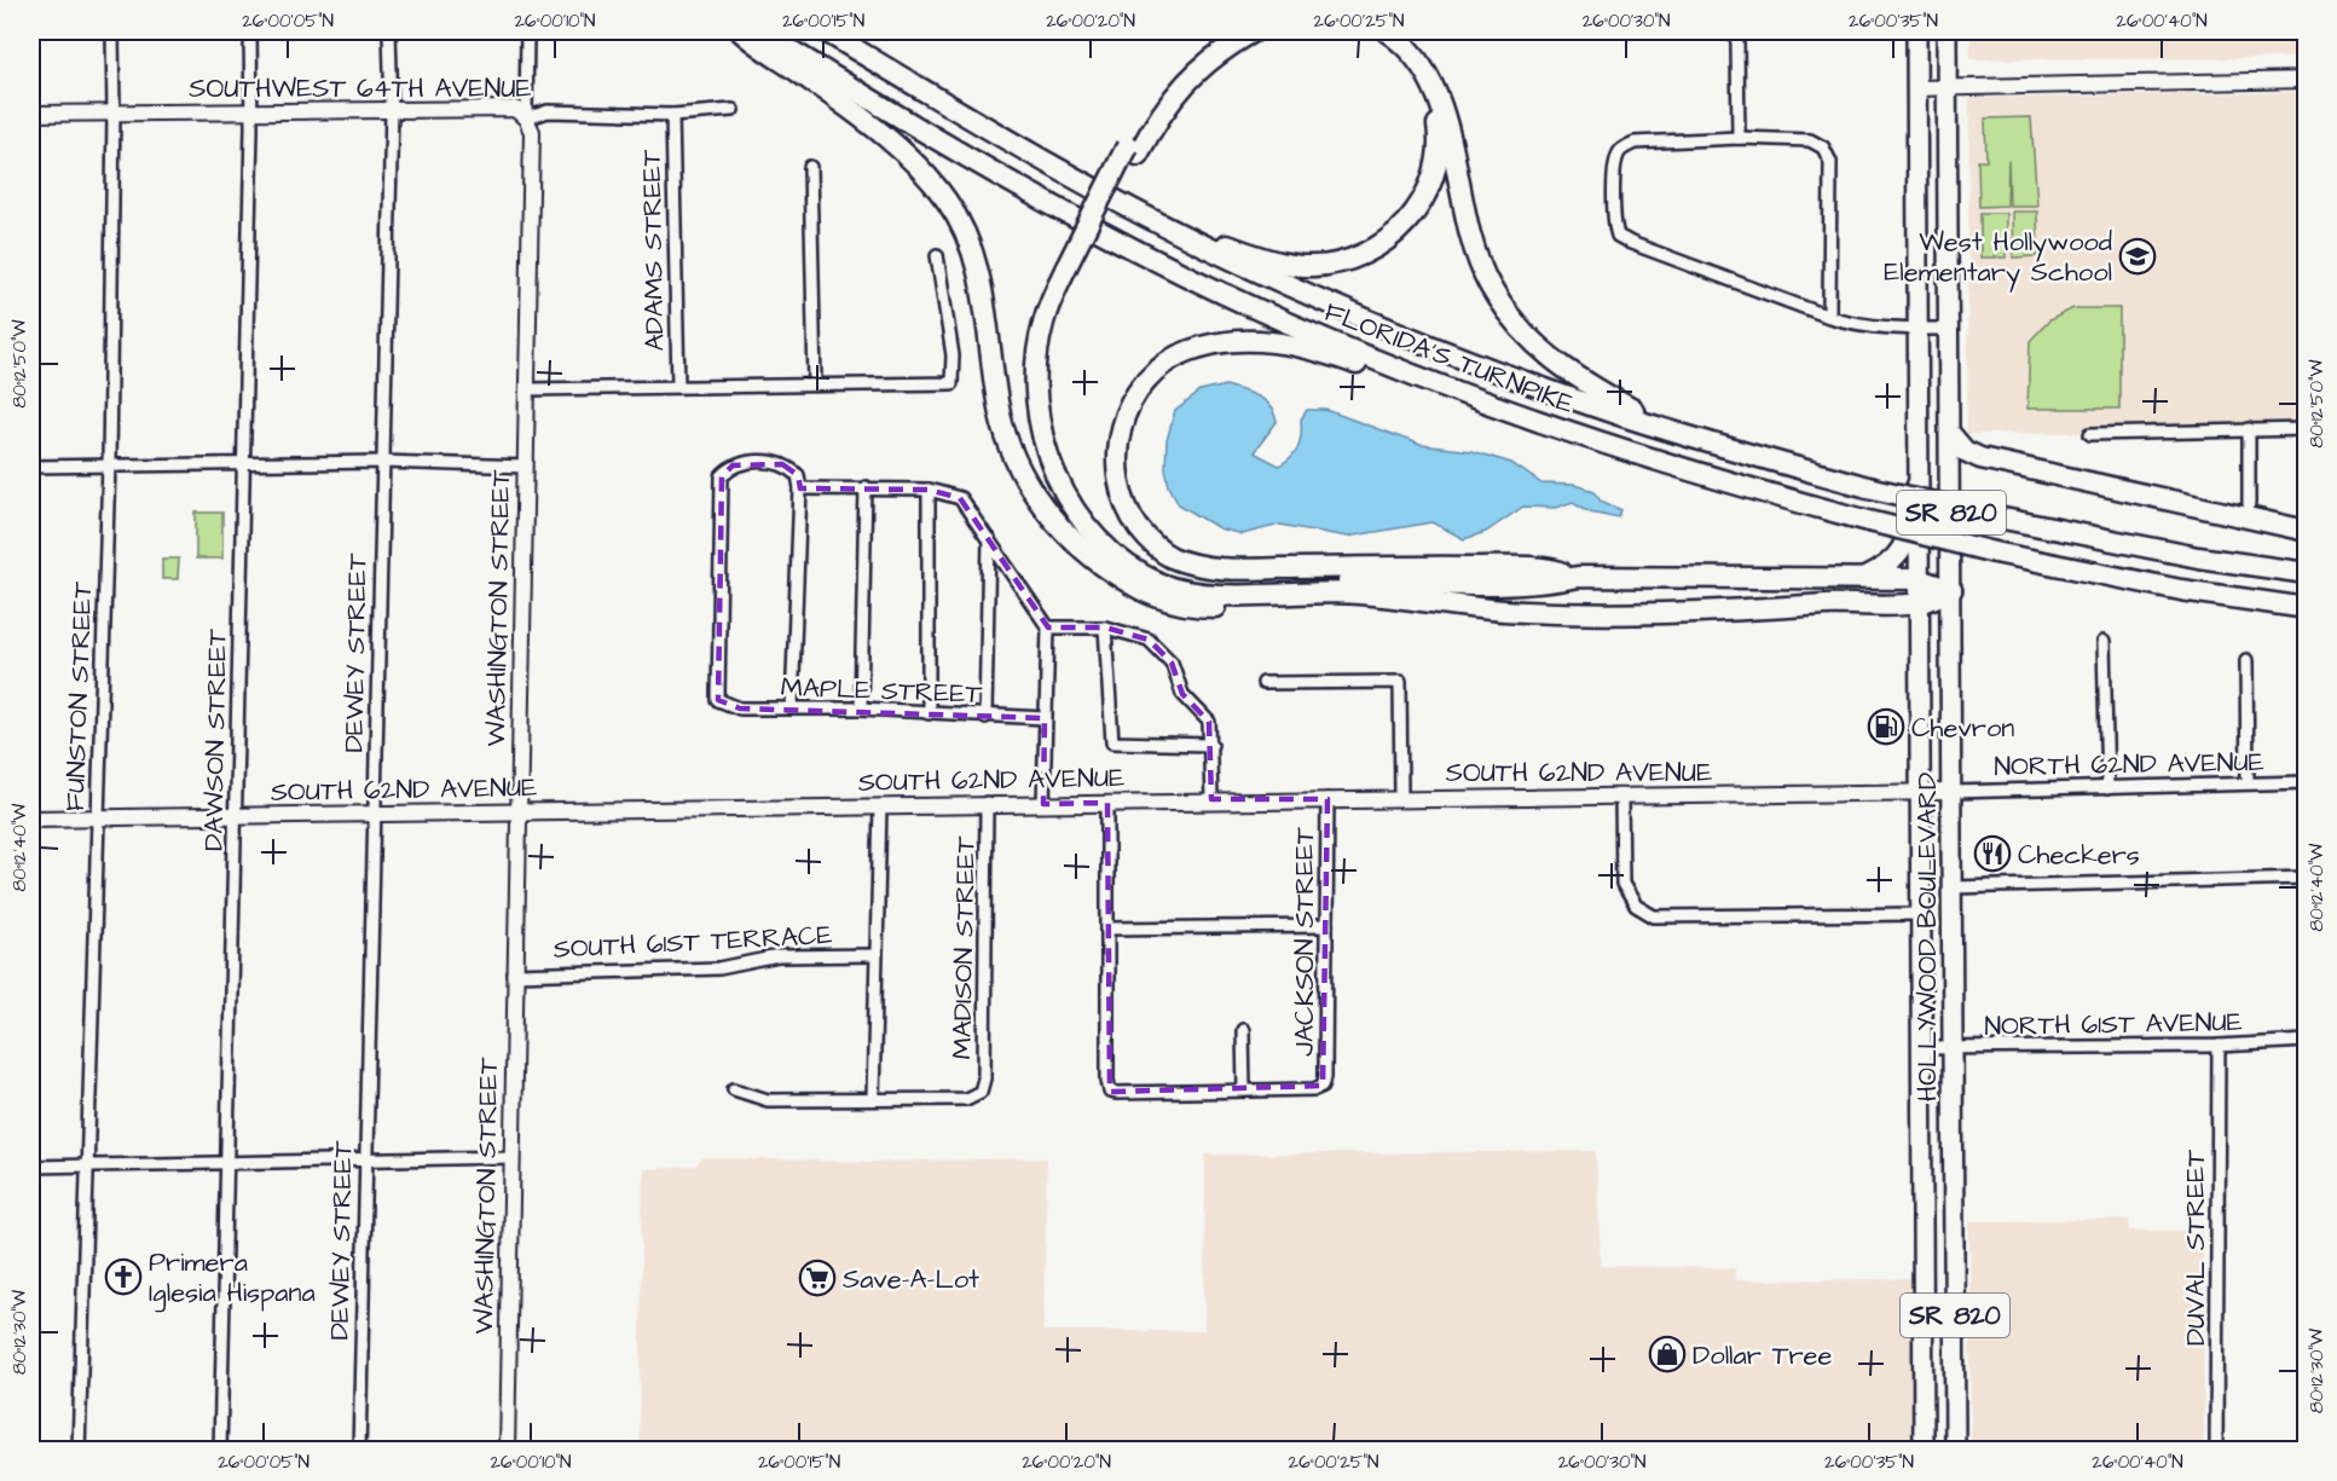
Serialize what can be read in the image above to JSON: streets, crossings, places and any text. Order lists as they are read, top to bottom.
{
  "streets": {
    "highway": ["FLORIDA'S TURNPIKE", "SR 820", "HOLLYWOOD BOULEVARD"],
    "street": [
      "SOUTHWEST 64TH AVENUE",
      "ADAMS STREET",
      "WASHINGTON STREET",
      "DEWEY STREET",
      "MAPLE STREET",
      "FUNSTON STREET",
      "DAWSON STREET",
      "NORTH 62ND AVENUE",
      "SOUTH 62ND AVENUE",
      "SOUTH 61ST TERRACE",
      "JACKSON STREET",
      "MADISON STREET",
      "NORTH 61ST AVENUE",
      "DUVAL STREET"
    ]
  },
  "crossings": [
    ["SOUTHWEST 64TH AVENUE", "ADAMS STREET"],
    ["SOUTHWEST 64TH AVENUE", "WASHINGTON STREET"],
    ["SOUTHWEST 64TH AVENUE", "DEWEY STREET"],
    ["SOUTHWEST 64TH AVENUE", "FUNSTON STREET"],
    ["SOUTHWEST 64TH AVENUE", "DAWSON STREET"],
    ["WASHINGTON STREET", "SOUTH 62ND AVENUE"],
    ["WASHINGTON STREET", "SOUTH 61ST TERRACE"],
    ["DEWEY STREET", "SOUTH 62ND AVENUE"],
    ["FUNSTON STREET", "SOUTH 62ND AVENUE"],
    ["DAWSON STREET", "SOUTH 62ND AVENUE"],
    ["NORTH 62ND AVENUE", "SOUTH 62ND AVENUE"],
    ["NORTH 62ND AVENUE", "HOLLYWOOD BOULEVARD"],
    ["SOUTH 62ND AVENUE", "HOLLYWOOD BOULEVARD"],
    ["SOUTH 62ND AVENUE", "JACKSON STREET"],
    ["SOUTH 62ND AVENUE", "MADISON STREET"],
    ["HOLLYWOOD BOULEVARD", "NORTH 61ST AVENUE"],
    ["NORTH 61ST AVENUE", "DUVAL STREET"]
  ],
  "places": {
    "school or university": ["West Hollywood Elementary School"],
    "fuel station": ["Chevron"],
    "restaurant": ["Checkers"],
    "church": ["Primera Iglesia Hispana"],
    "supermarket": ["Save-A-Lot"],
    "shop": ["Dollar Tree"]
  },
  "coordinates": [
    "26°00'05\"N",
    "26°00'10\"N",
    "26°00'15\"N",
    "26°00'20\"N",
    "26°00'25\"N",
    "26°00'30\"N",
    "26°00'35\"N",
    "26°00'40\"N",
    "80°12'50\"W",
    "80°12'40\"W",
    "80°12'30\"W"
  ]
}
